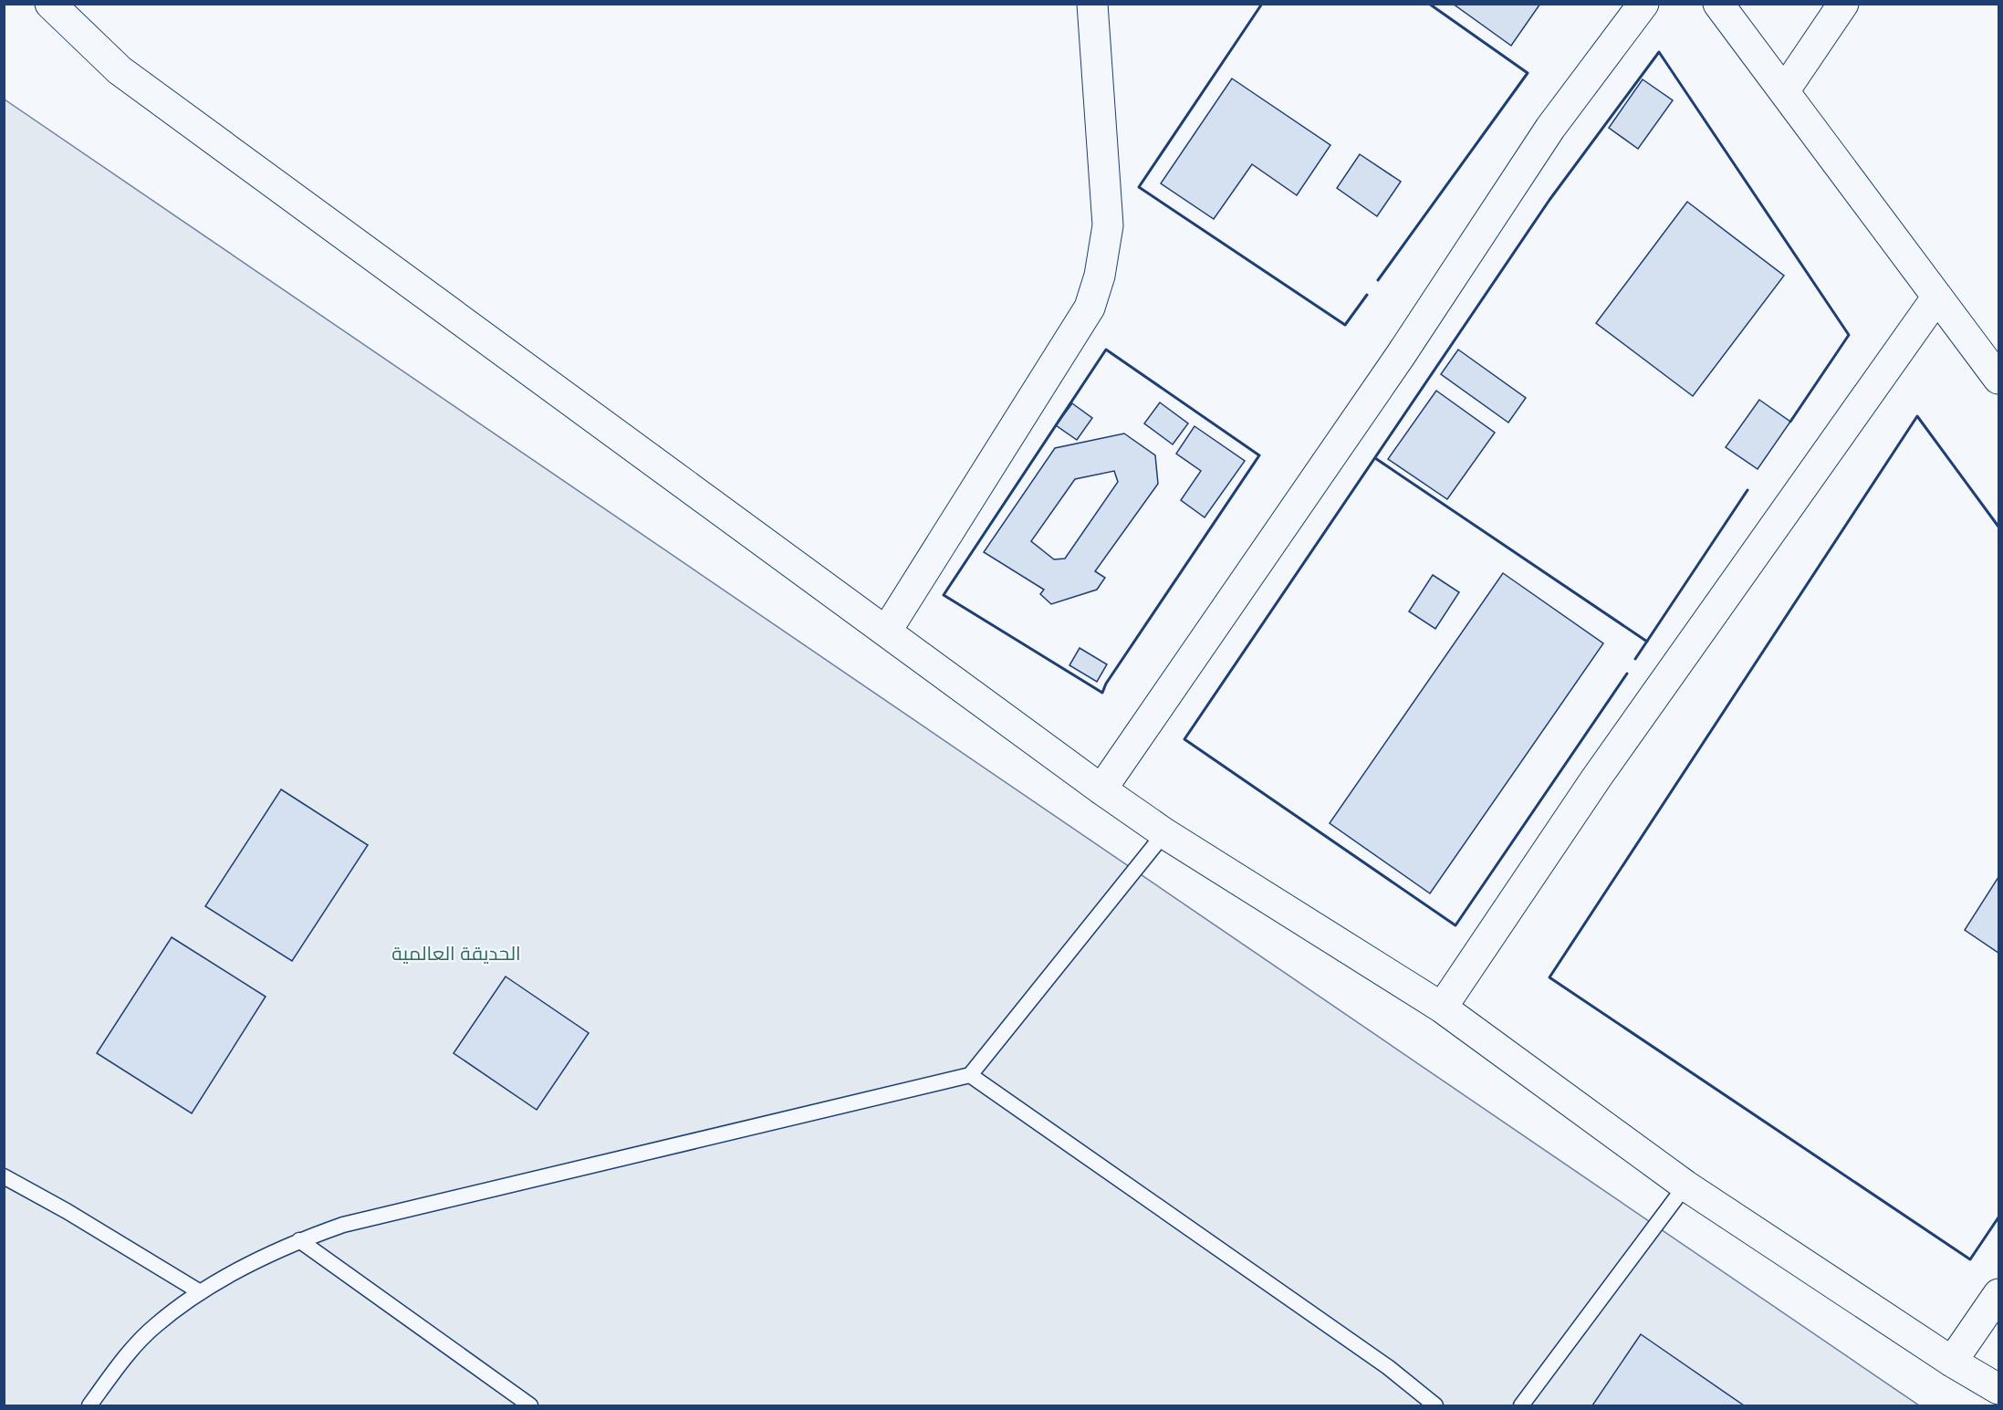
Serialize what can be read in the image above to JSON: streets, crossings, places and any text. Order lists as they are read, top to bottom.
{
  "parks": ["الحديقة العالمية"]
}
